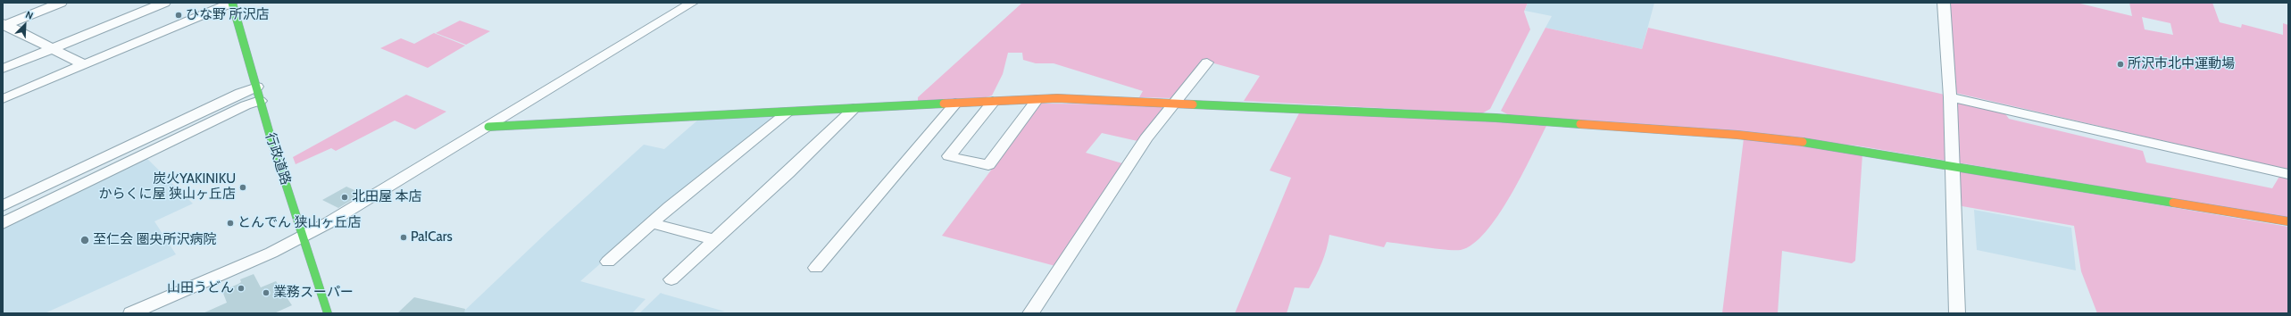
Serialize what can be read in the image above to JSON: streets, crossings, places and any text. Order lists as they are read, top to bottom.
{
  "streets": {
    "main road": ["行政道路"]
  },
  "places": [
    "ひな野 所沢店",
    "所沢市北中運動場",
    "炭火YAKINIKU からくに屋 狭山ヶ丘店",
    "北田屋 本店",
    "とんでん 狭山ヶ丘店",
    "Pa!Cars",
    "至仁会 圏央所沢病院",
    "山田うどん",
    "業務スーパー"
  ],
  "north": "top right"
}
